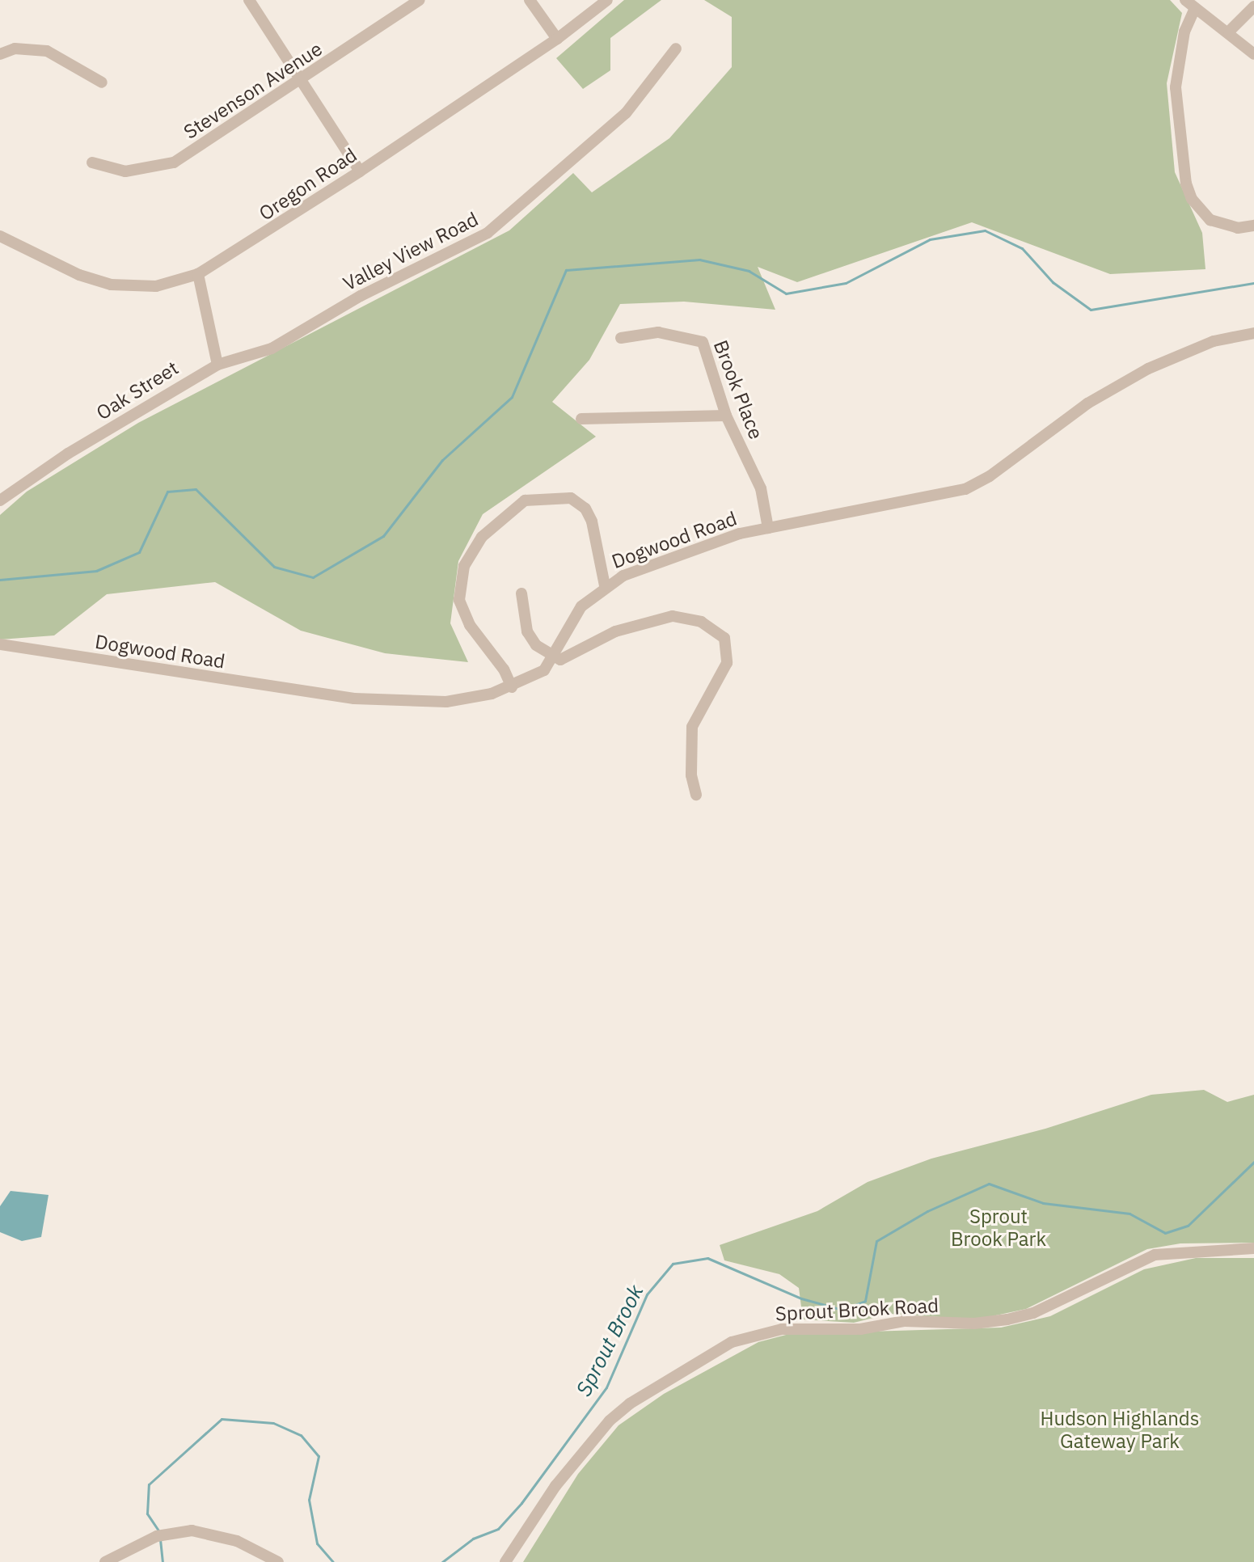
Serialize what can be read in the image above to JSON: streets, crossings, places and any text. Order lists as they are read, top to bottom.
{
  "streets": {
    "street": [
      "Stevenson Avenue",
      "Oregon Road",
      "Valley View Road",
      "Brook Place",
      "Oak Street",
      "Dogwood Road",
      "Sprout Brook Road"
    ]
  },
  "crossings": [
    ["Valley View Road", "Oak Street"],
    ["Brook Place", "Dogwood Road"]
  ],
  "water": ["Sprout Brook"],
  "parks": ["Sprout Brook Park", "Hudson Highlands Gateway Park"]
}
